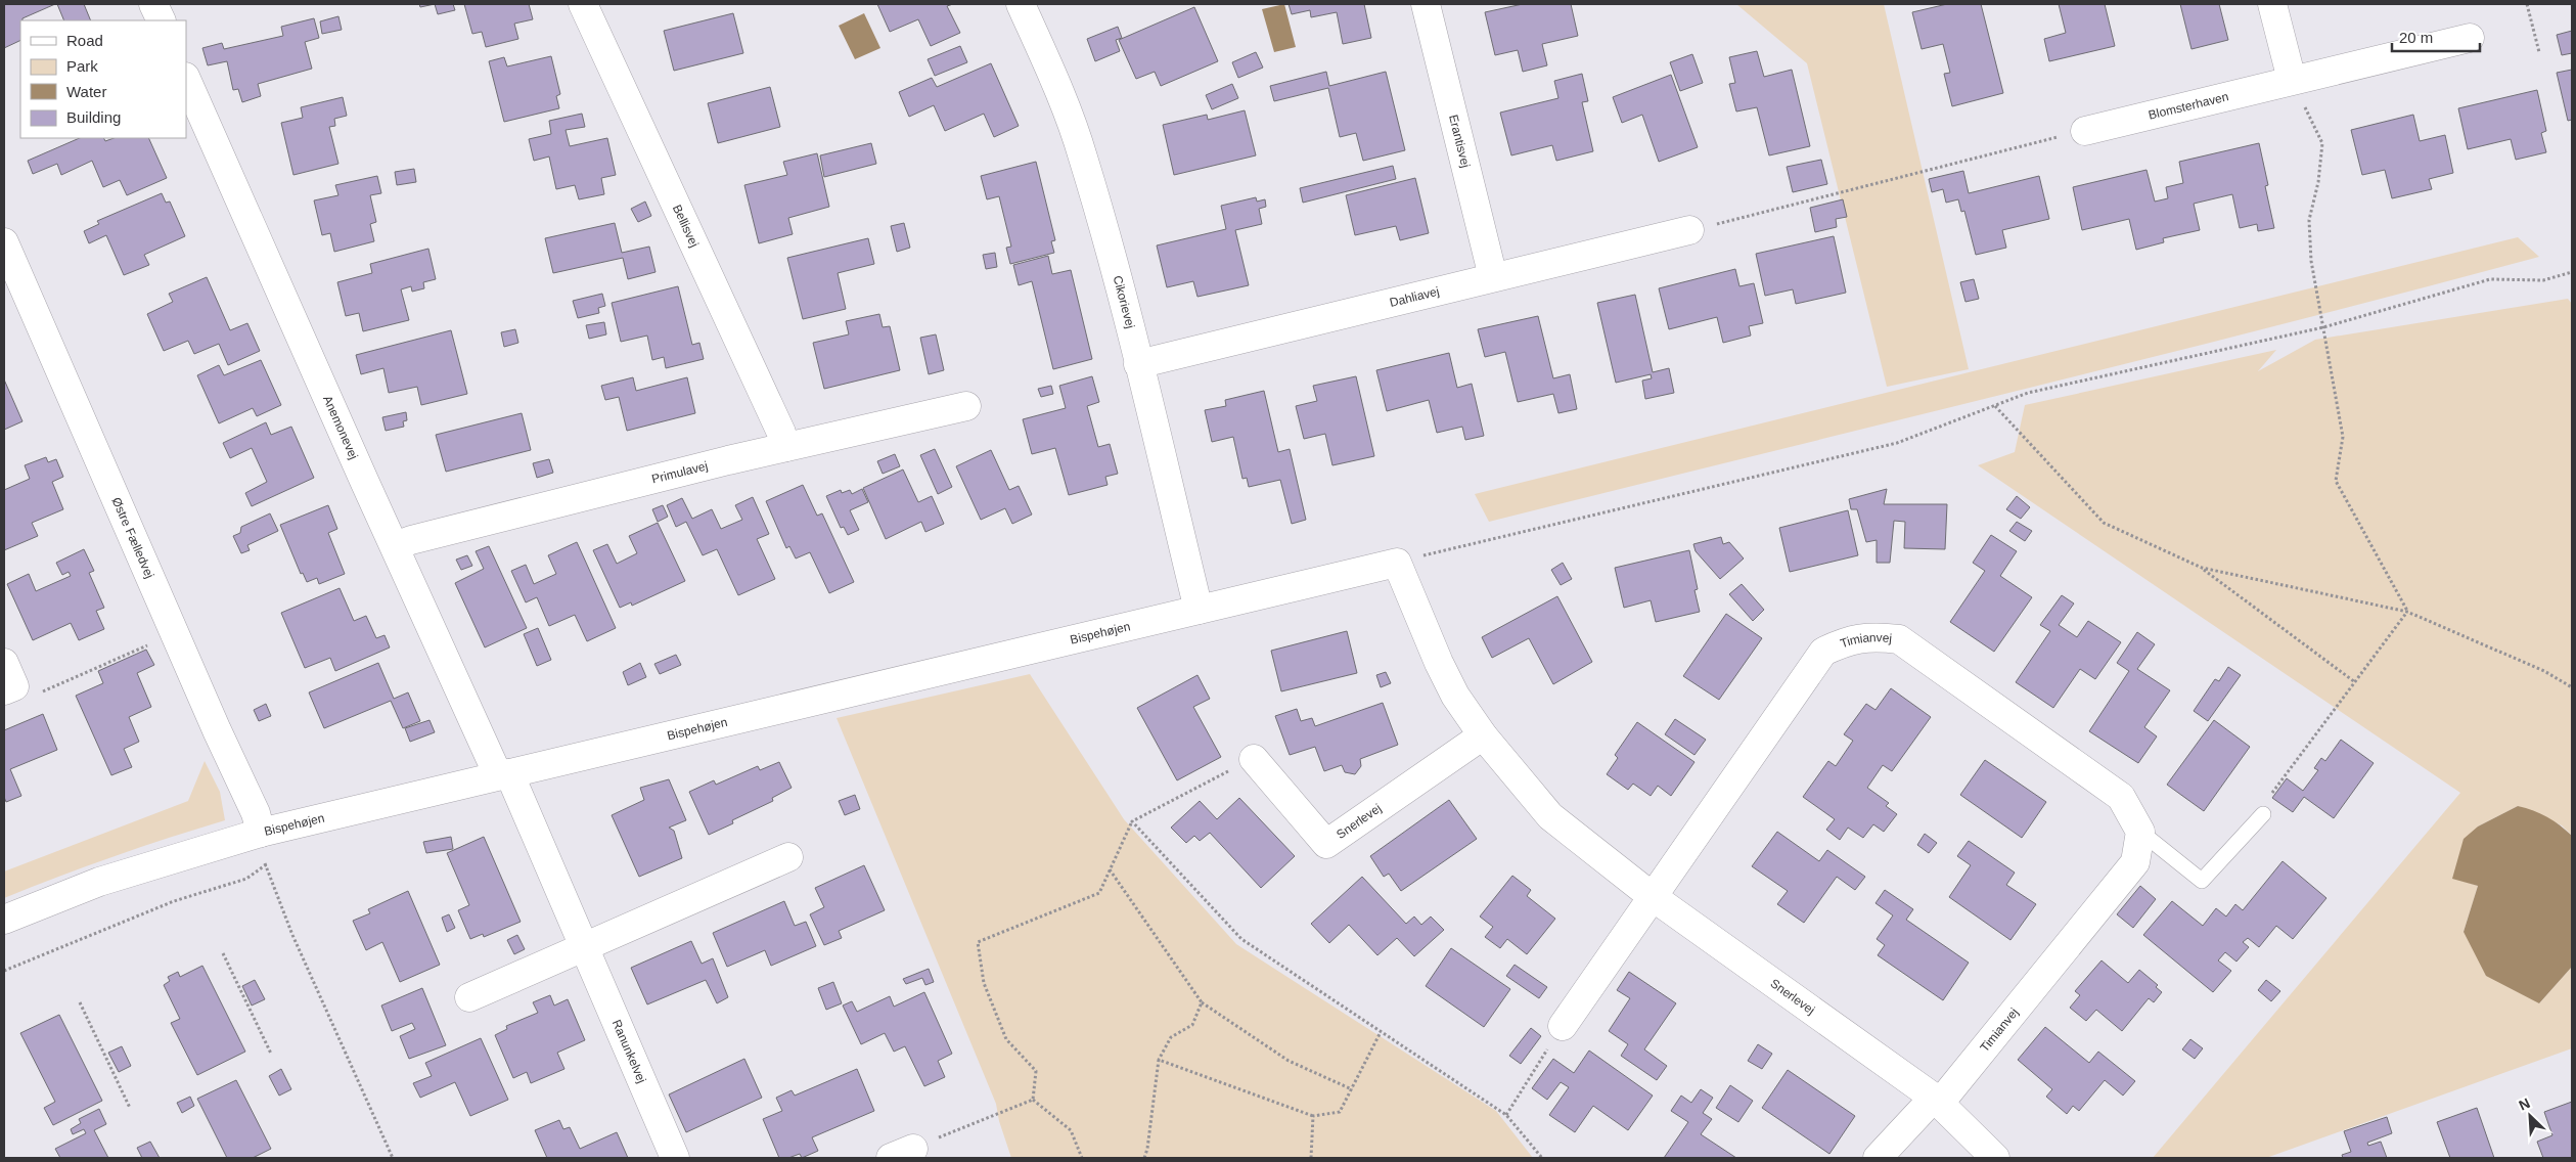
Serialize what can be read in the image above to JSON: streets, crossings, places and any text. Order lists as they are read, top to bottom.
{
  "streets": {
    "street": [
      "Blomsterhaven",
      "Erantisvej",
      "Bellisvej",
      "Dahliavej",
      "Cikorievej",
      "Anemonevej",
      "Primulavej",
      "Østre Fælledvej",
      "Bispehøjen",
      "Timianvej",
      "Snerlevej",
      "Ranunkelvej"
    ]
  },
  "crossings": [
    ["Erantisvej", "Dahliavej"],
    ["Bellisvej", "Primulavej"],
    ["Dahliavej", "Cikorievej"],
    ["Cikorievej", "Bispehøjen"],
    ["Anemonevej", "Primulavej"],
    ["Anemonevej", "Bispehøjen"],
    ["Anemonevej", "Ranunkelvej"],
    ["Østre Fælledvej", "Bispehøjen"],
    ["Bispehøjen", "Snerlevej"],
    ["Bispehøjen", "Ranunkelvej"],
    ["Timianvej", "Snerlevej"]
  ],
  "legend": [
    "Road",
    "Park",
    "Water",
    "Building"
  ],
  "scale_bar": "20 m",
  "north": "top left"
}
